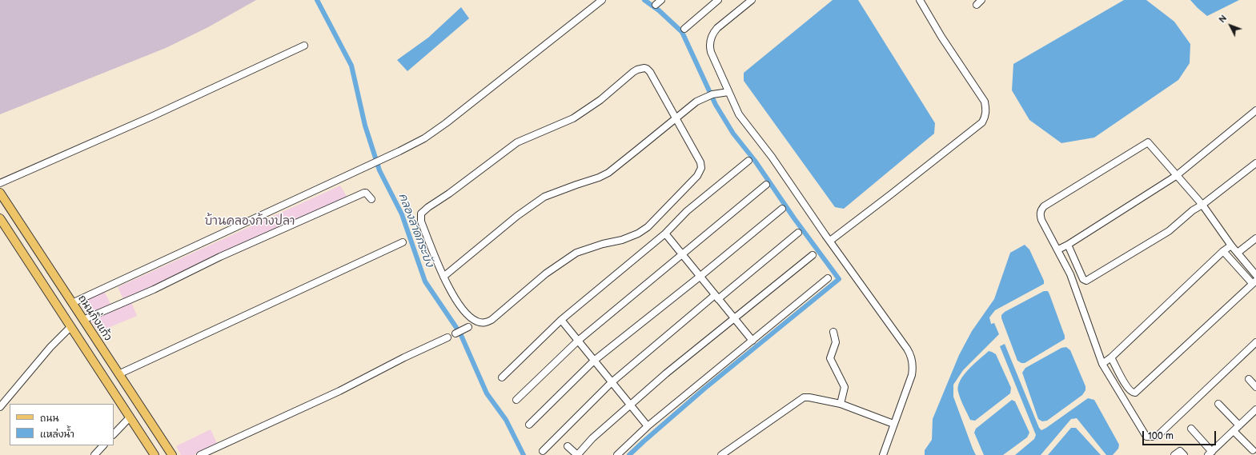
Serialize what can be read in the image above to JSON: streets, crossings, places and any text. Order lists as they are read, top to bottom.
{
  "streets": {
    "main road": ["ถนนกิ่งแก้ว"]
  },
  "districts": ["บ้านคลองก้างปลา"],
  "water": ["คลองลาดกระบัง"],
  "legend": ["ถนน", "แหล่งน้ำ"],
  "scale_bar": "100 m",
  "north": "top left"
}
